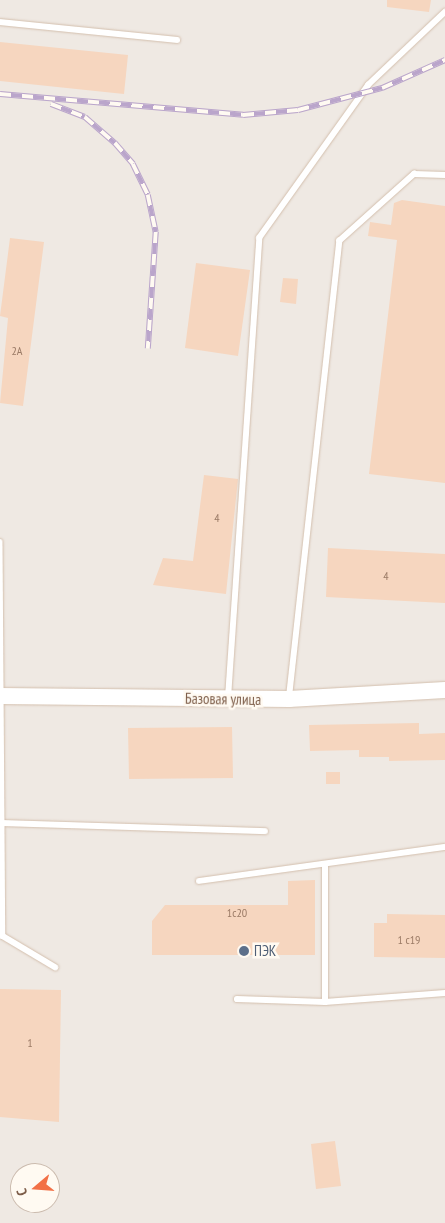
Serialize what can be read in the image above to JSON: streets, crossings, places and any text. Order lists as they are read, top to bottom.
{
  "streets": {
    "street": ["Базовая улица"]
  },
  "places": ["ПЭК"],
  "house_numbers": [
    "2А",
    "4",
    "4",
    "1с20",
    "1 с19",
    "1"
  ],
  "north": "left"
}
